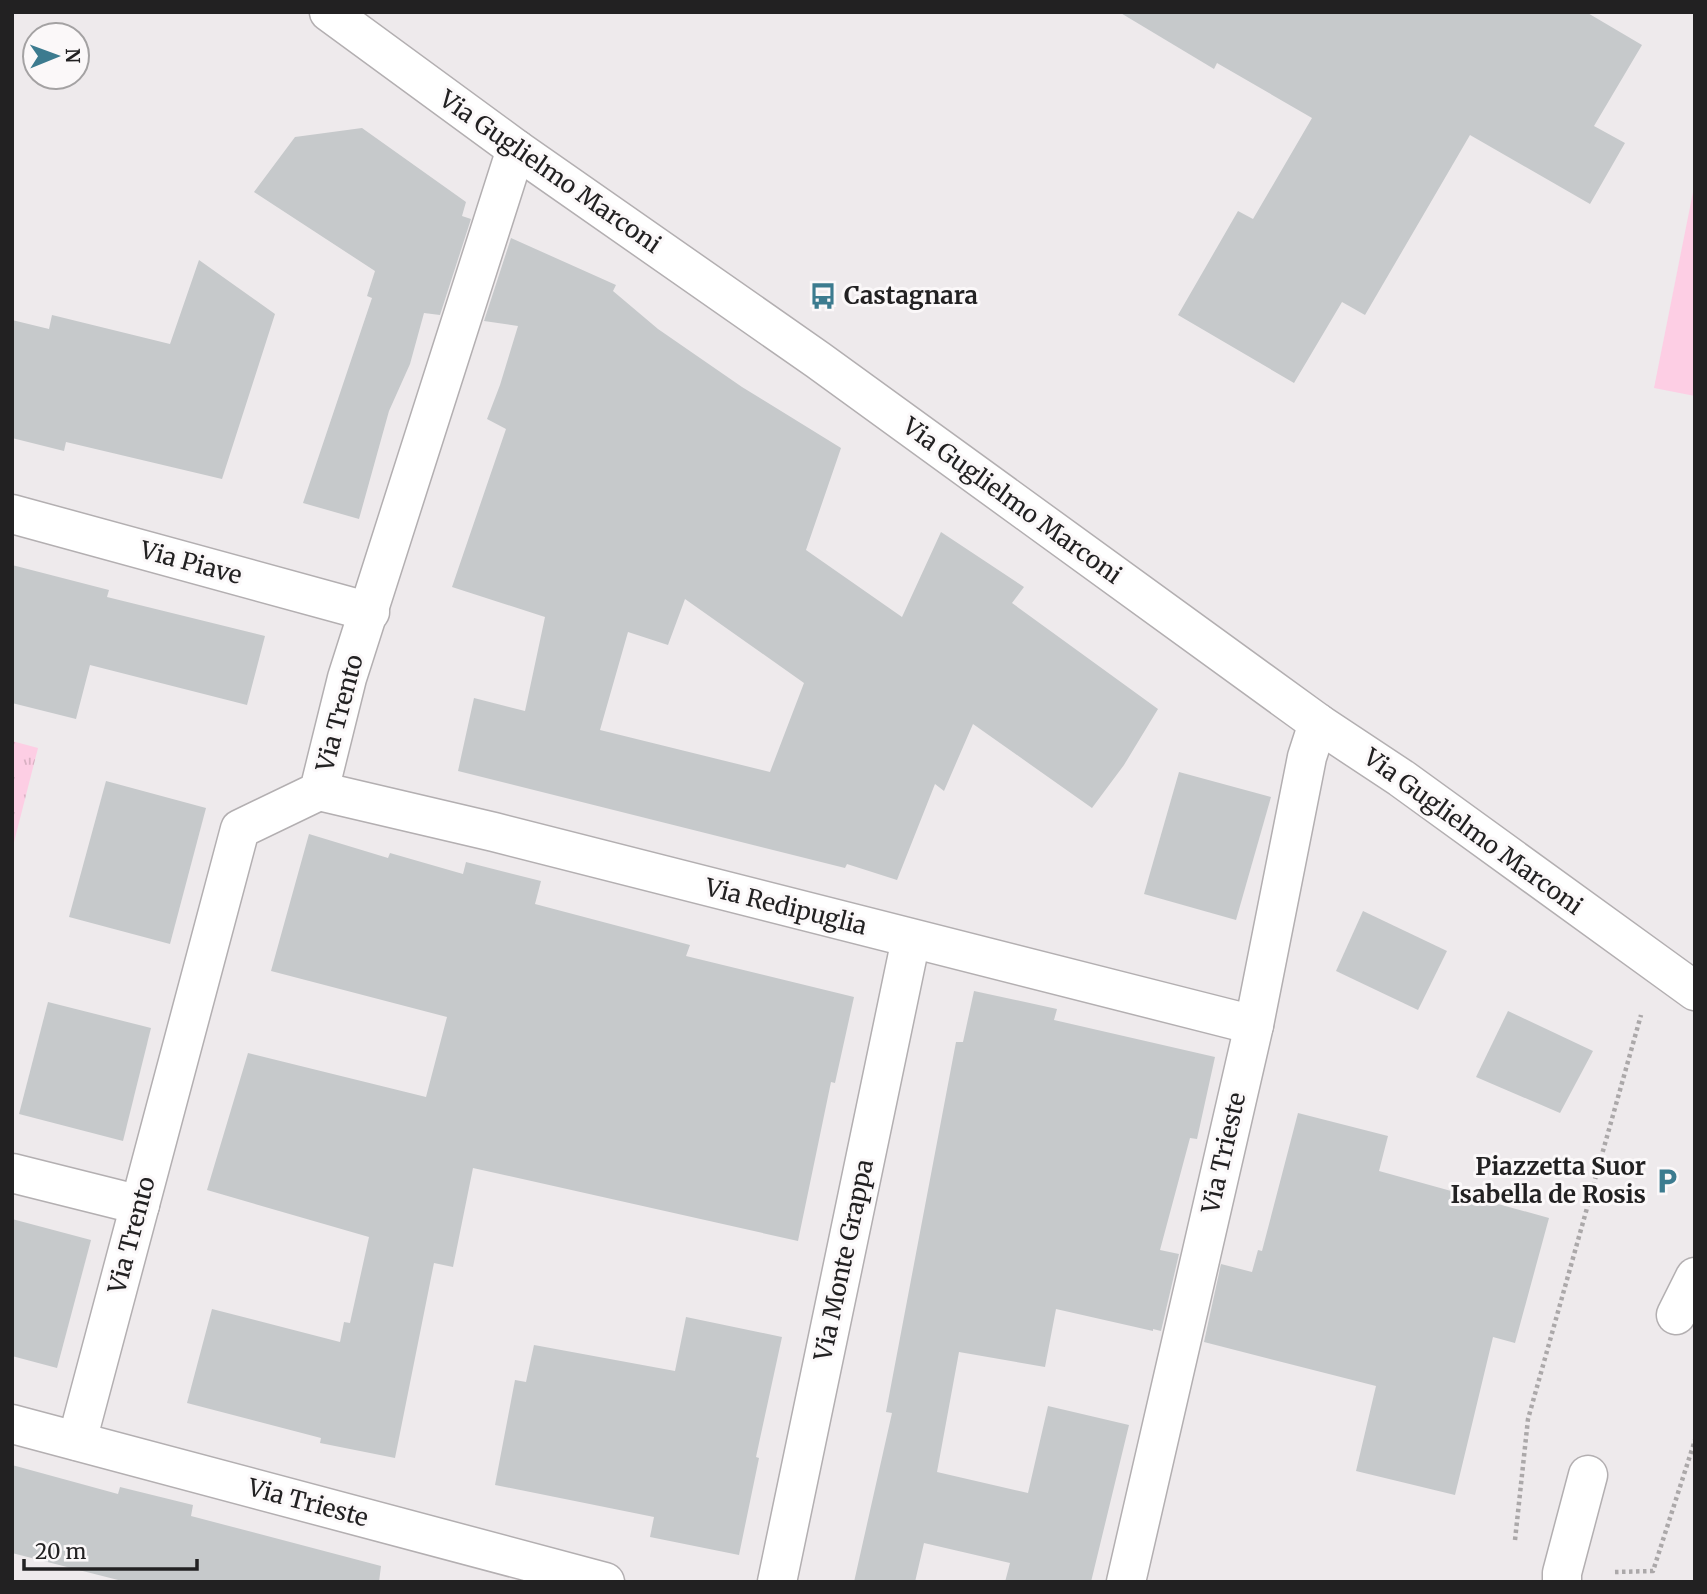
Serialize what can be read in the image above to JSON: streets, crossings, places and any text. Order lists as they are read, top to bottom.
{
  "streets": {
    "street": [
      "Via Guglielmo Marconi",
      "Via Piave",
      "Via Trento",
      "Via Redipuglia",
      "Via Trieste",
      "Via Monte Grappa"
    ]
  },
  "crossings": [
    ["Via Guglielmo Marconi", "Via Trento"],
    ["Via Guglielmo Marconi", "Via Trieste"],
    ["Via Piave", "Via Trento"],
    ["Via Trento", "Via Redipuglia"],
    ["Via Trento", "Via Trieste"],
    ["Via Redipuglia", "Via Trieste"],
    ["Via Redipuglia", "Via Monte Grappa"]
  ],
  "places": {
    "bus stop": ["Castagnara"],
    "parking": ["Piazzetta Suor Isabella de Rosis"]
  },
  "scale_bar": "20 m",
  "north": "right"
}
